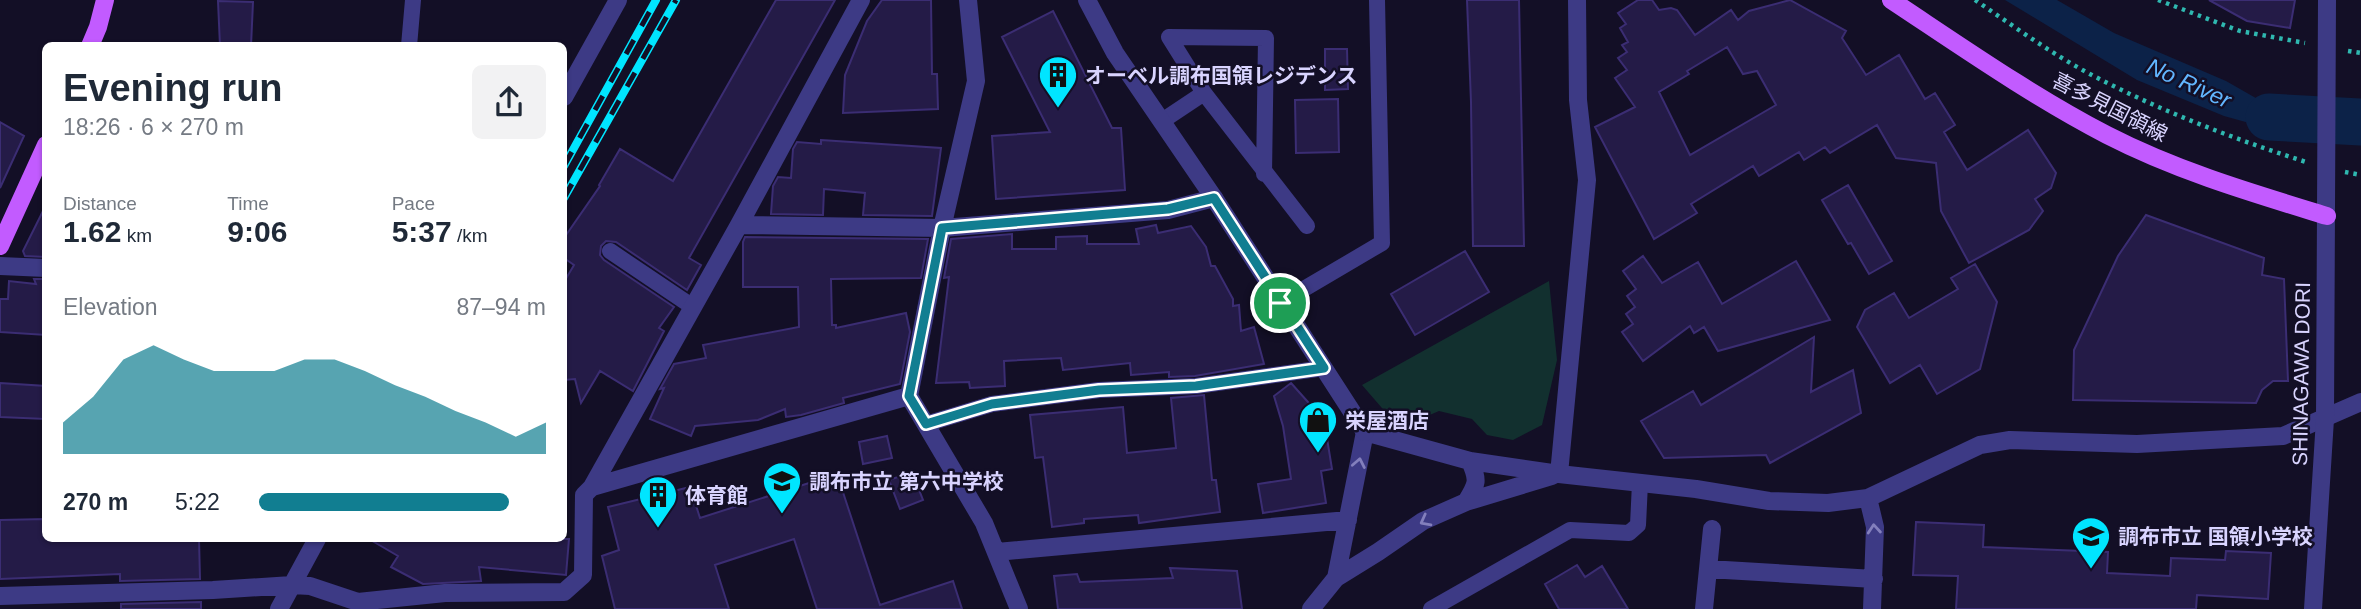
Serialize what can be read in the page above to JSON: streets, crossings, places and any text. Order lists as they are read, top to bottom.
{
  "streets": {
    "main road": ["喜多見国領線"],
    "street": ["SHINAGAWA DORI"]
  },
  "crossings": [
    ["喜多見国領線", "SHINAGAWA DORI"]
  ],
  "water": ["No River"],
  "places": {
    "building": ["オーベル調布国領レジデンス", "体育館"],
    "shop": ["栄屋酒店"],
    "school or university": ["調布市立 第六中学校", "調布市立 国領小学校"]
  },
  "page": {
    "heading": ["Evening run", "18:26 · 6 × 270 m"],
    "stats": [
      ["Distance", "1.62 km"],
      ["Time", "9:06"],
      ["Pace", "5:37 /km"]
    ],
    "chart": ["Elevation", "87–94 m"],
    "list": [
      {
        "name": "270 m",
        "note": "5:22"
      }
    ]
  }
}
